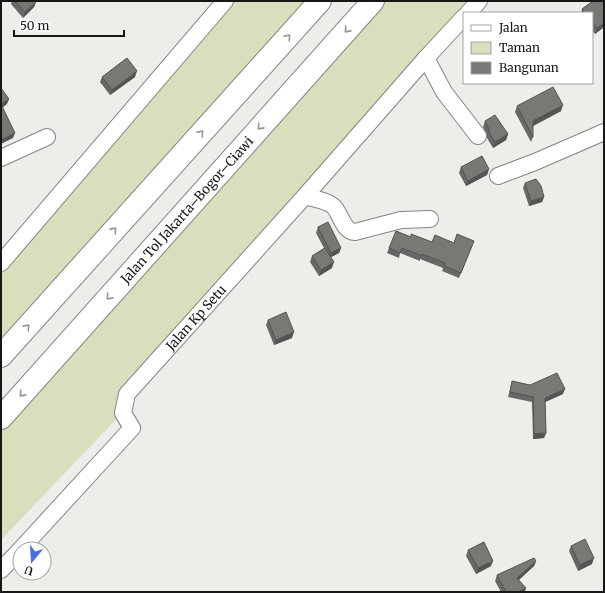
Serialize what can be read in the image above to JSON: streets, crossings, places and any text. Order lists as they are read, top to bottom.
{
  "streets": {
    "highway": ["Jalan Tol Jakarta–Bogor–Ciawi"],
    "street": ["Jalan Kp Setu"]
  },
  "legend": ["Jalan", "Taman", "Bangunan"],
  "scale_bar": "50 m",
  "north": "bottom"
}
